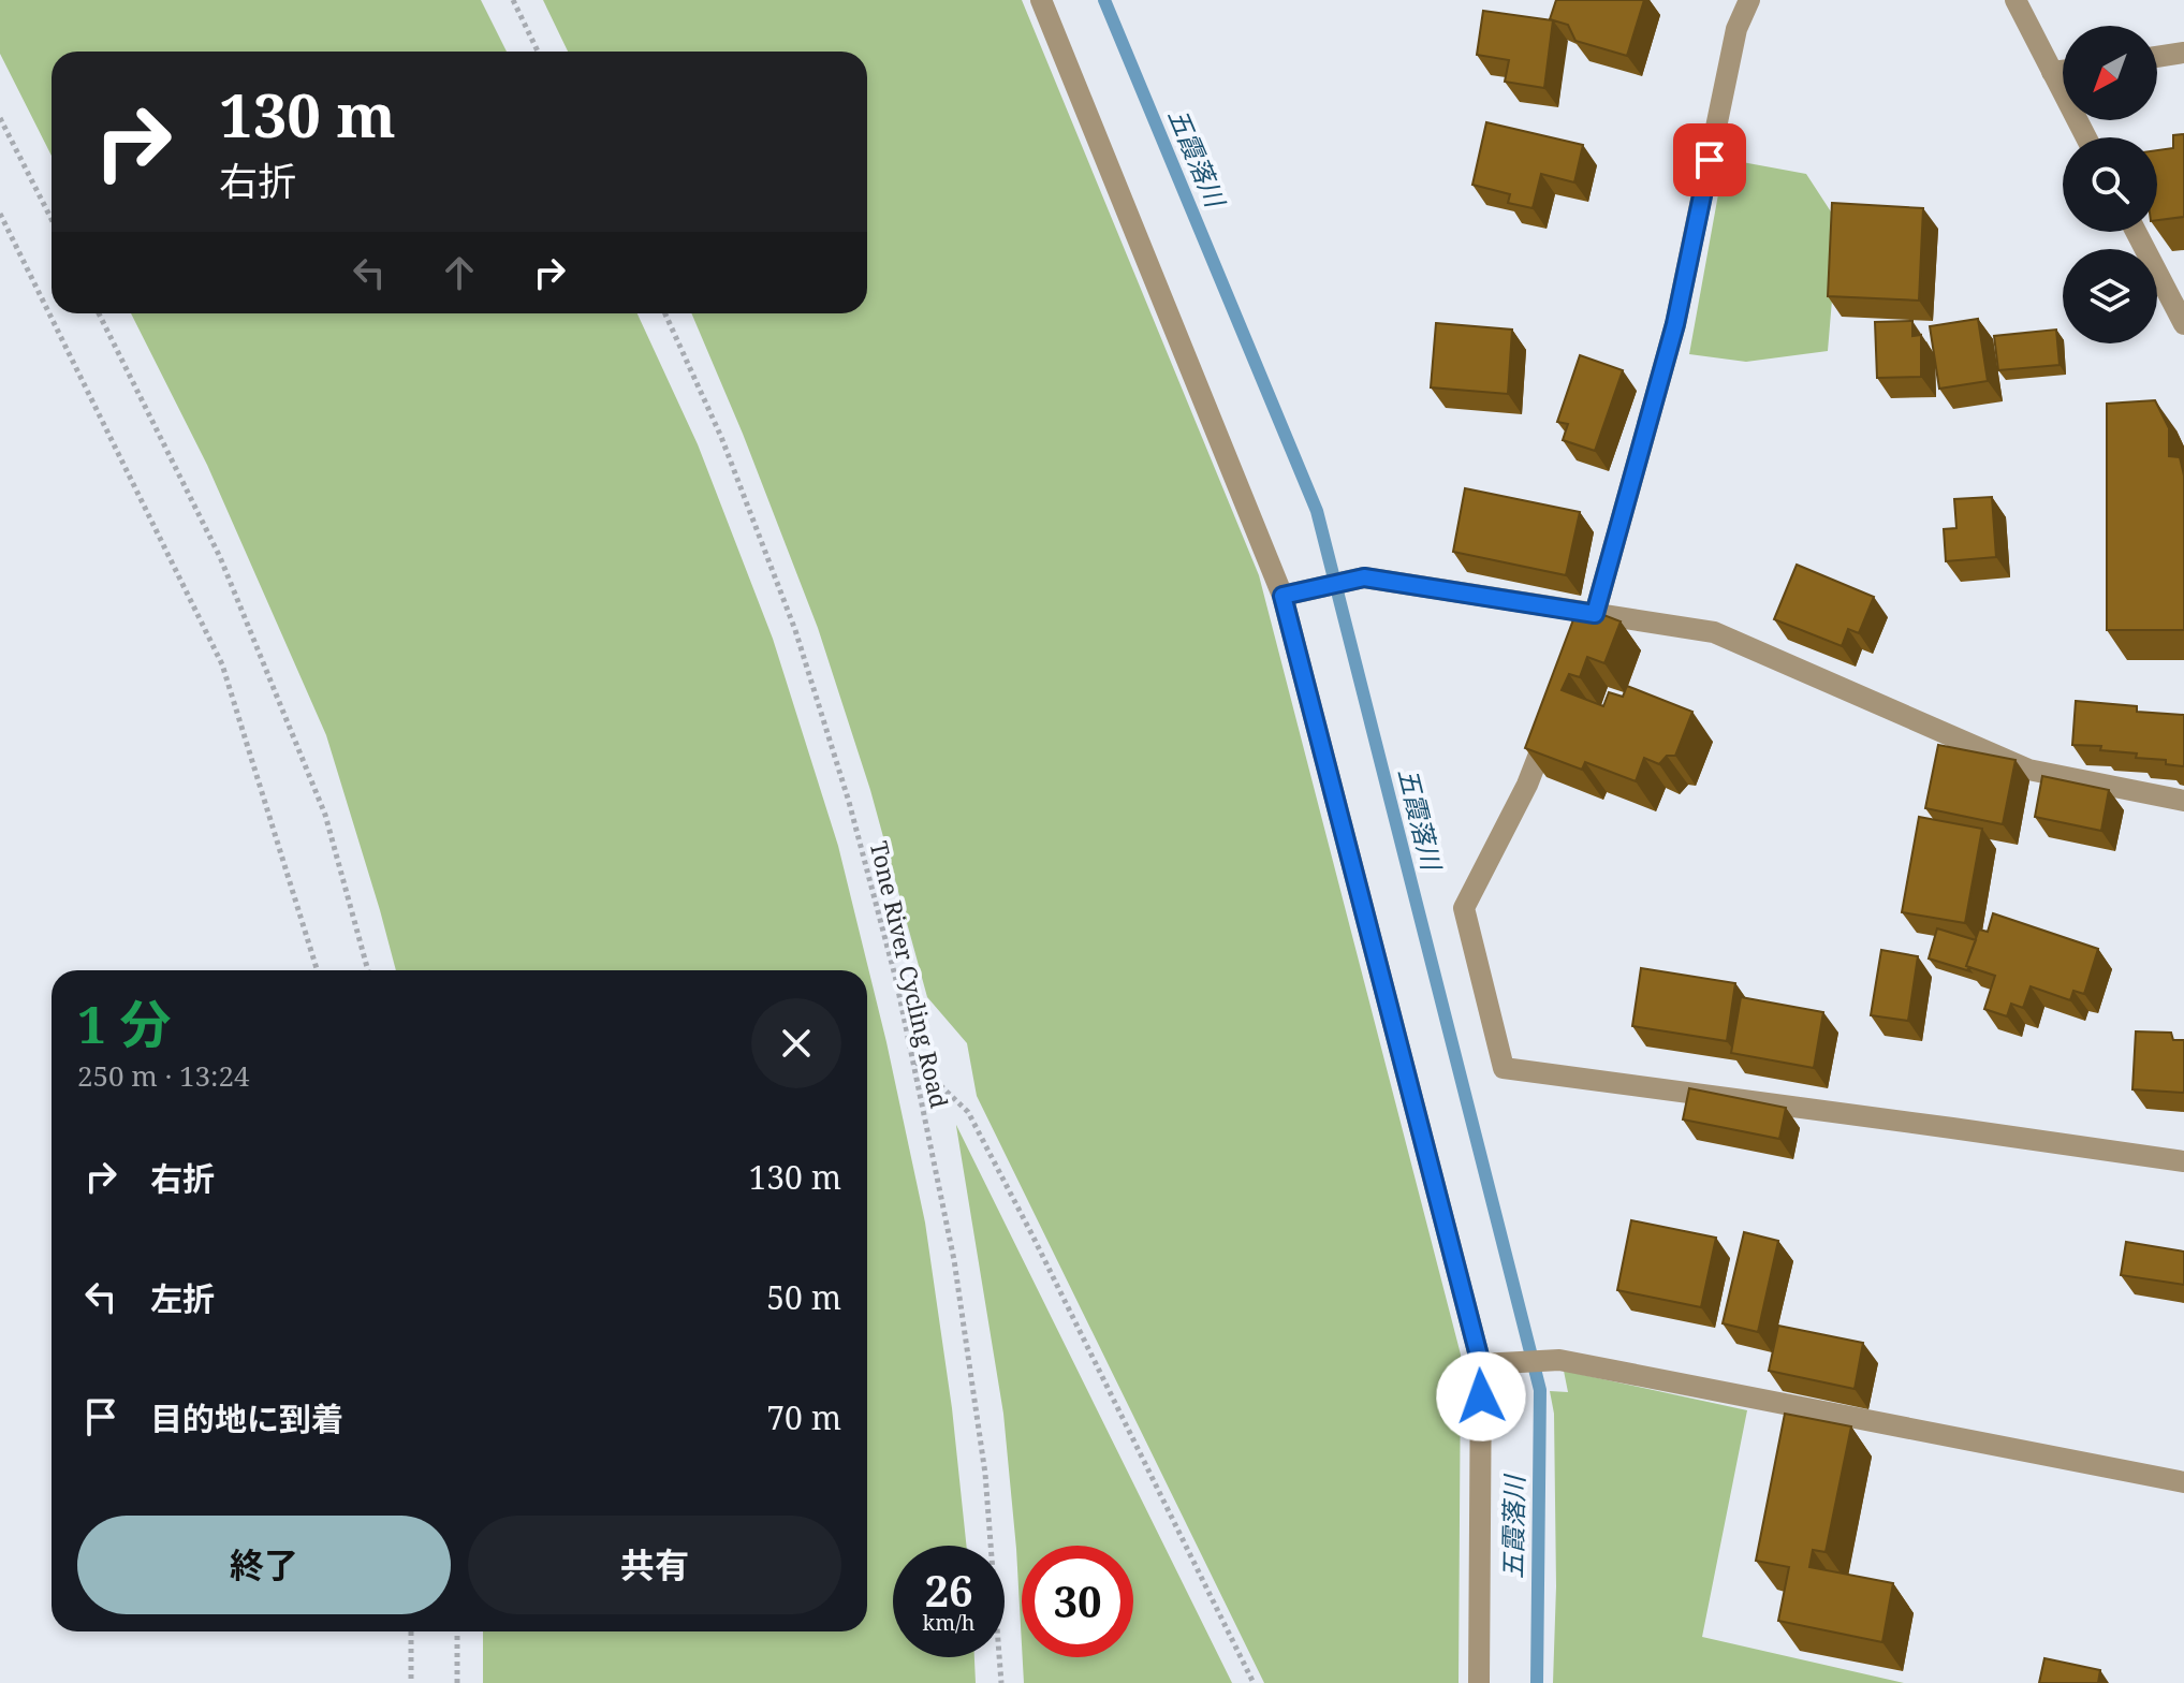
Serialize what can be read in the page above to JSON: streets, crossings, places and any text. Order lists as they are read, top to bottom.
{
  "streets": {
    "path": ["Tone River Cycling Road"]
  },
  "water": ["五霞落川"],
  "north": "bottom left",
  "page": {
    "turn": ["130 m", "右折"],
    "heading": ["1 分", "250 m · 13:24"],
    "list": [
      {
        "name": "右折",
        "value": "130 m"
      },
      {
        "name": "左折",
        "value": "50 m"
      },
      {
        "name": "目的地に到着",
        "value": "70 m"
      }
    ],
    "buttons": ["終了", "共有"],
    "speed": "26 km/h",
    "limit": "30"
  }
}
